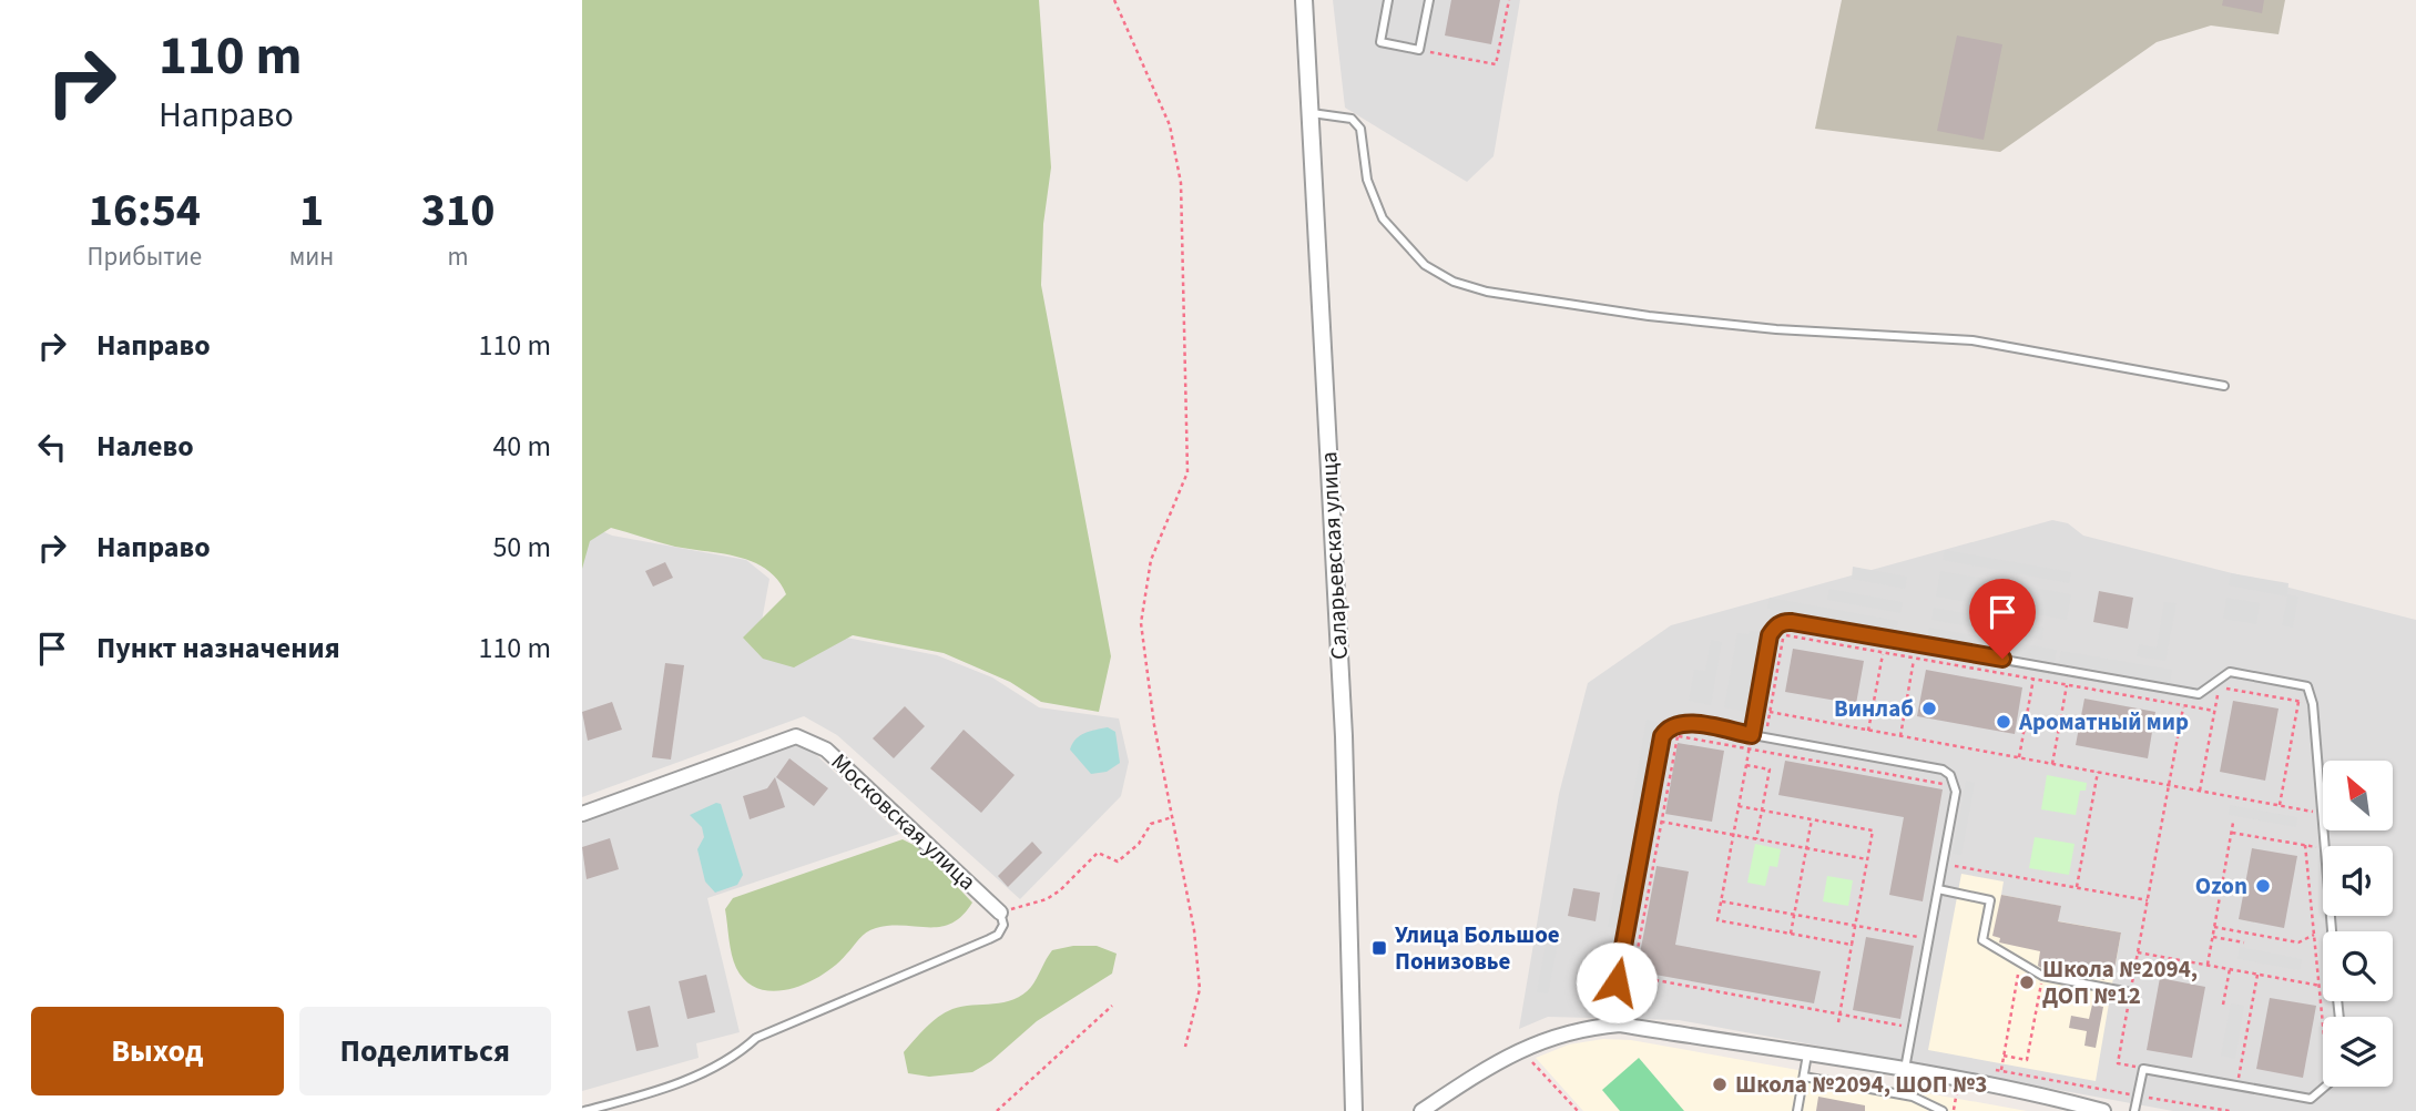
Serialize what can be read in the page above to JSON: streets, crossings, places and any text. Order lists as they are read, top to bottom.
{
  "streets": {
    "street": ["Саларьевская улица", "Московская улица"]
  },
  "places": {
    "other": [
      "Винлаб",
      "Ароматный мир",
      "Ozon",
      "Школа №2094, ДОП №12",
      "Школа №2094, ШОП №3"
    ],
    "transit": ["Улица Большое Понизовье"]
  },
  "north": "top left",
  "page": {
    "turn": ["110 m", "Направо"],
    "eta": [
      "16:54",
      "Прибытие",
      "1",
      "мин",
      "310",
      "m"
    ],
    "list": [
      {
        "name": "Направо",
        "value": "110 m"
      },
      {
        "name": "Налево",
        "value": "40 m"
      },
      {
        "name": "Направо",
        "value": "50 m"
      },
      {
        "name": "Пункт назначения",
        "value": "110 m"
      }
    ],
    "buttons": ["Выход", "Поделиться"]
  }
}
